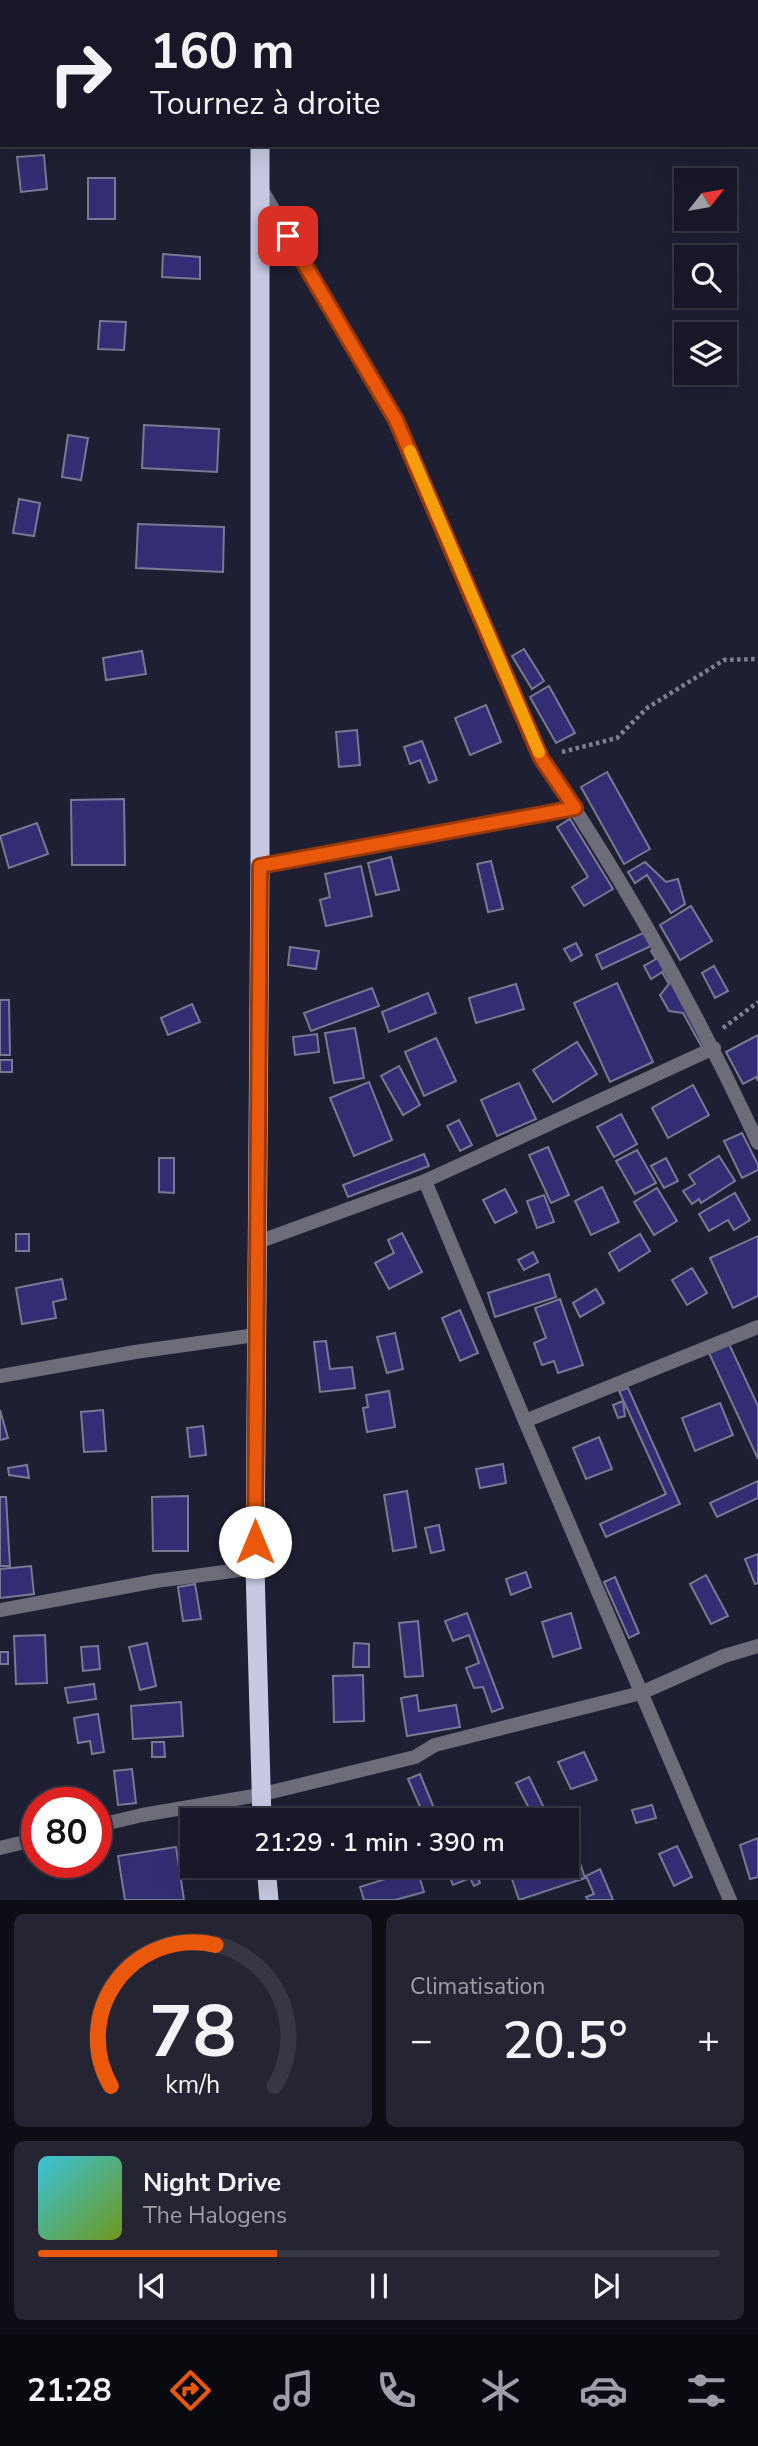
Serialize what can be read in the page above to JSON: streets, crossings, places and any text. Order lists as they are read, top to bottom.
{
  "north": "top right",
  "page": {
    "turn": ["160 m", "Tournez à droite"],
    "limit": "80",
    "trip": "21:29 · 1 min · 390 m",
    "tile": "Climatisation",
    "heat": ["−", "20.5°", "+"],
    "song": ["Night Drive", "The Halogens"],
    "tabs": "21:28",
    "gauge": ["78", "km/h"]
  }
}
